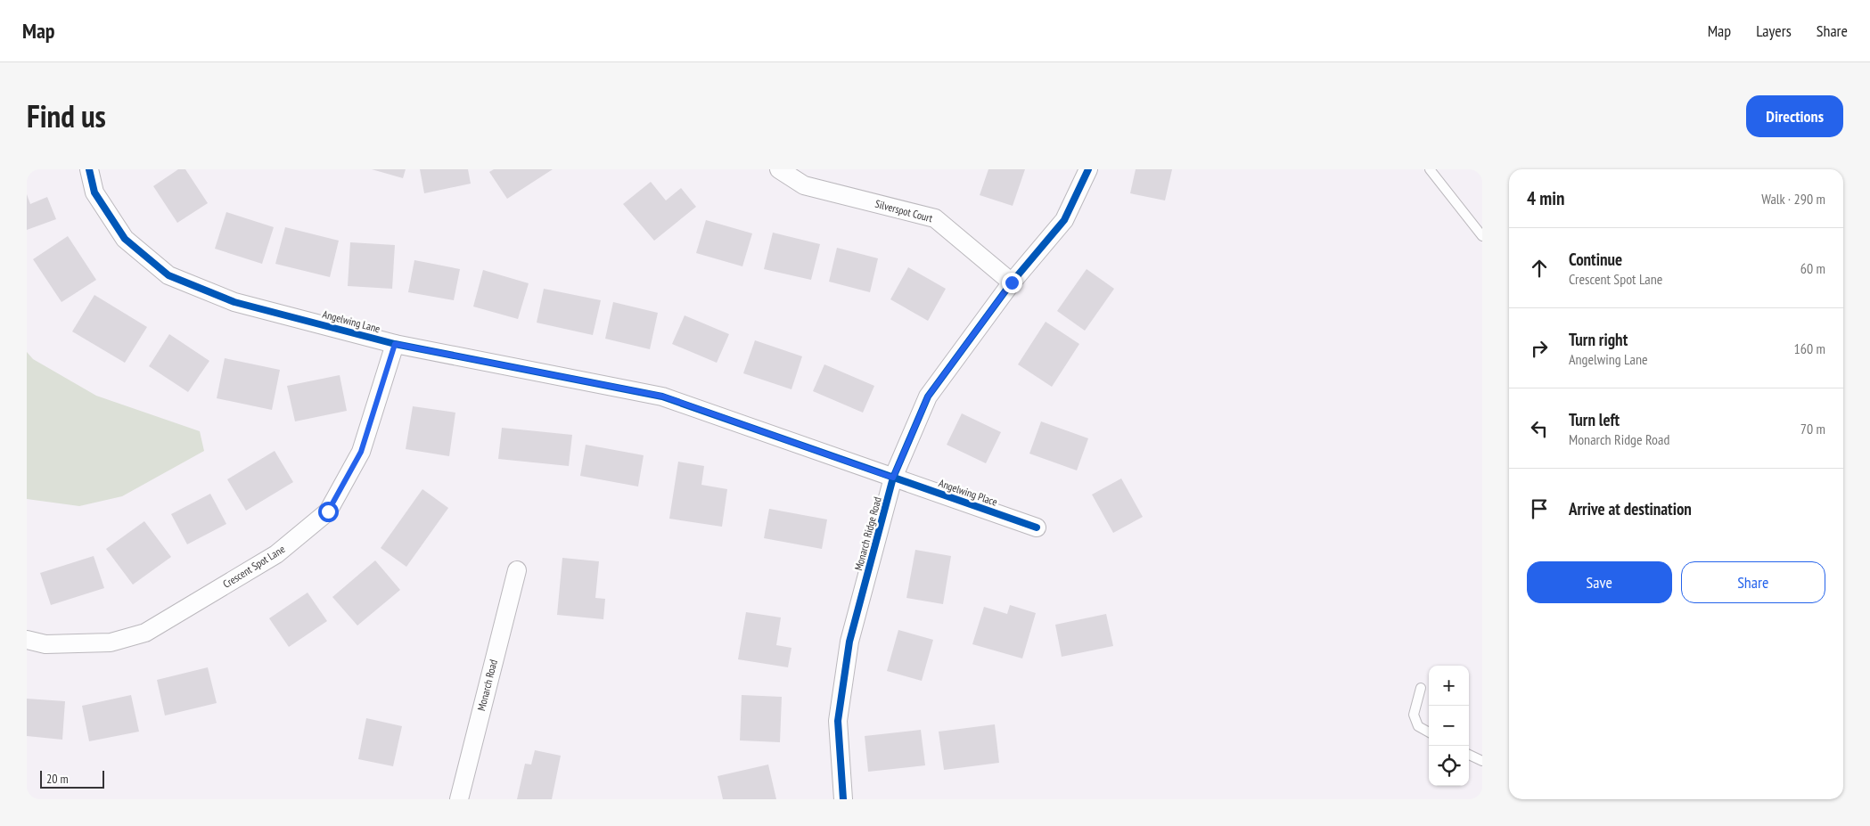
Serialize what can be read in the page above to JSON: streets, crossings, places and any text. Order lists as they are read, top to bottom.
{
  "streets": {
    "street": [
      "Silverspot Court",
      "Angelwing Lane",
      "Angelwing Place",
      "Monarch Ridge Road",
      "Crescent Spot Lane",
      "Monarch Road"
    ]
  },
  "crossings": [
    ["Silverspot Court", "Monarch Ridge Road"],
    ["Angelwing Lane", "Angelwing Place"],
    ["Angelwing Lane", "Monarch Ridge Road"],
    ["Angelwing Lane", "Crescent Spot Lane"],
    ["Angelwing Place", "Monarch Ridge Road"]
  ],
  "scale_bar": "20 m",
  "page": {
    "header": "Map",
    "nav": ["Map", "Layers", "Share"],
    "title": "Find us",
    "buttons": [
      "Directions",
      ["Save", "Share"]
    ],
    "heading": ["4 min", "Walk · 290 m"],
    "list": [
      ["Continue", "Crescent Spot Lane", "60 m"],
      ["Turn right", "Angelwing Lane", "160 m"],
      ["Turn left", "Monarch Ridge Road", "70 m"],
      "Arrive at destination"
    ],
    "map_buttons": ["+", "−"],
    "scale": "20 m"
  }
}
